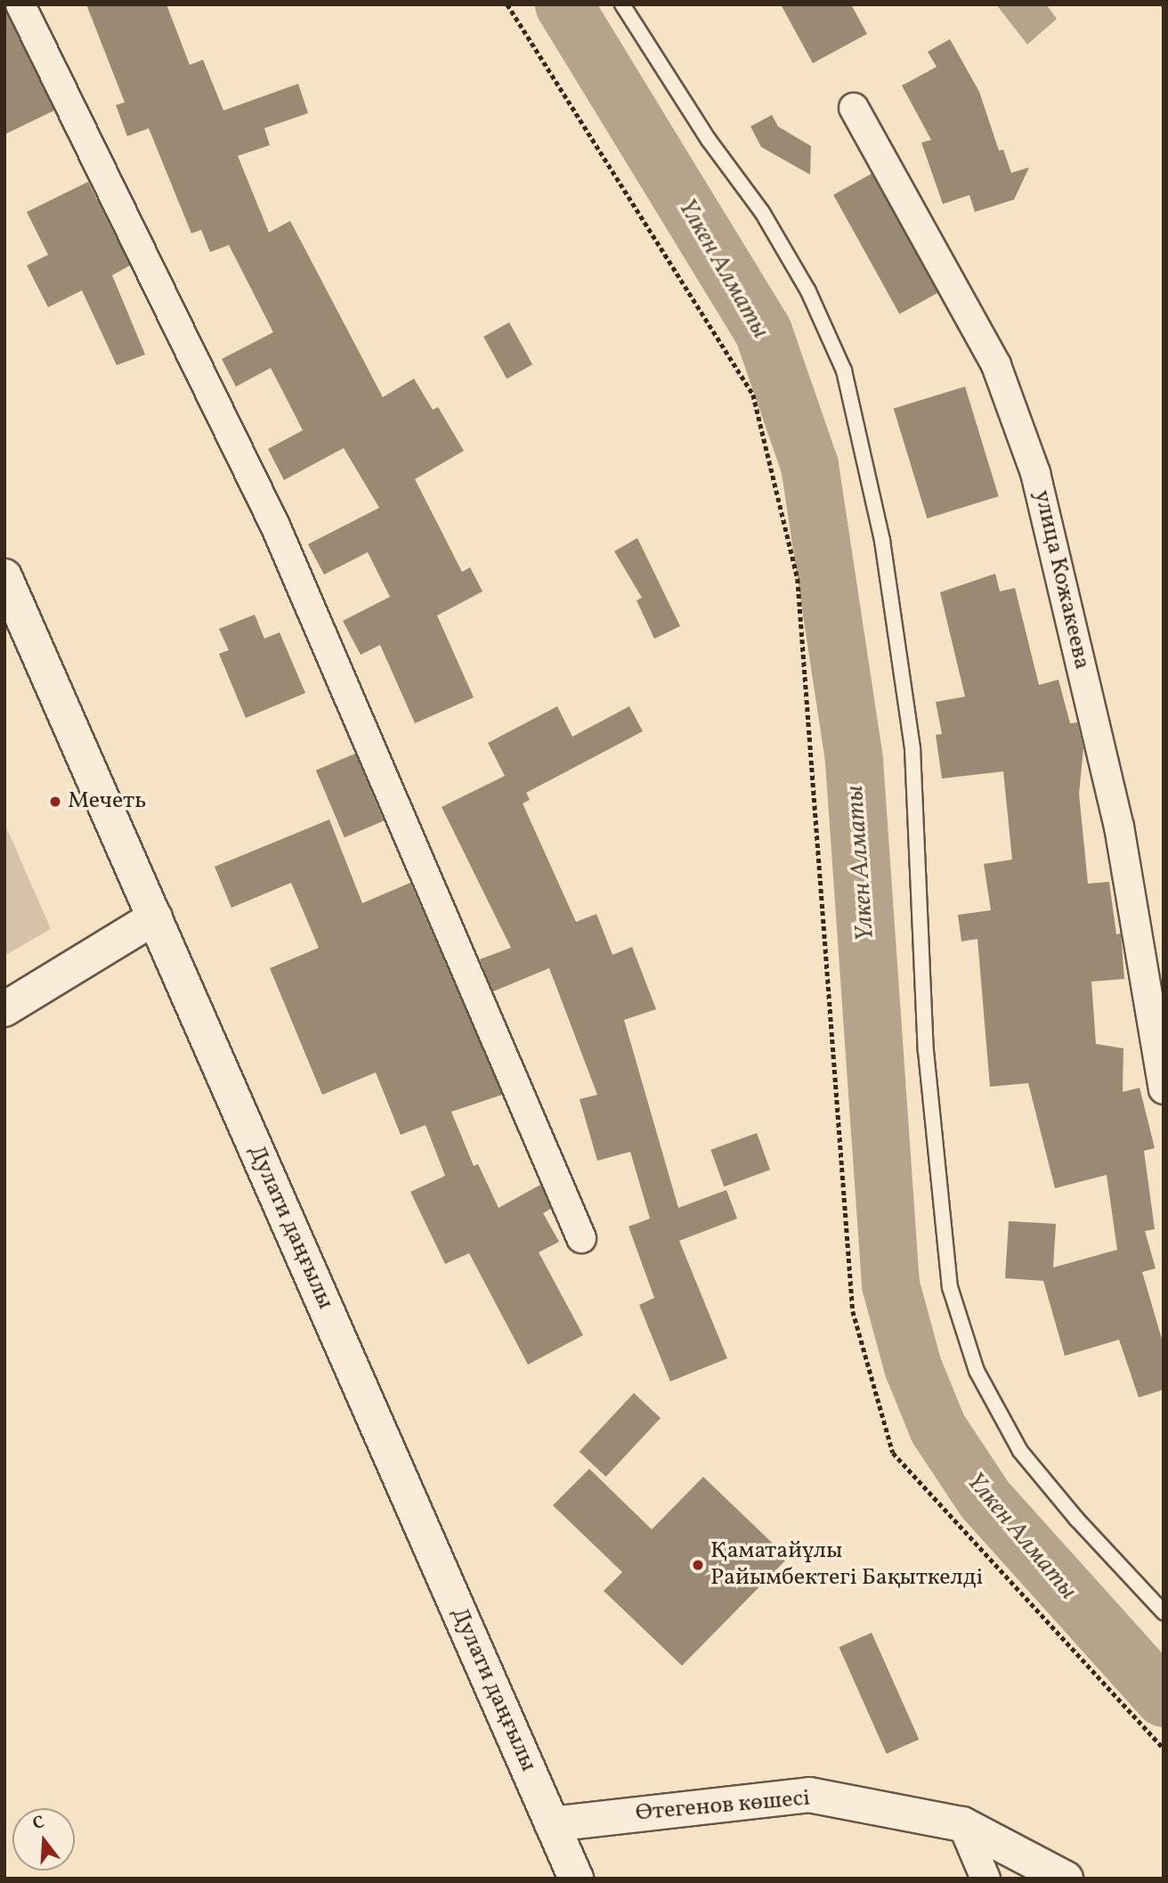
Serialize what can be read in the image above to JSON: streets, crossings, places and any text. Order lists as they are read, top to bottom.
{
  "streets": {
    "main road": ["Дулати даңғылы", "Өтегенов көшесі"],
    "street": ["улица Кожакеева"]
  },
  "crossings": [
    ["Дулати даңғылы", "Өтегенов көшесі"]
  ],
  "water": ["Үлкен Алматы"],
  "places": ["Мечеть", "Қаматайұлы Райымбектегі Бақыткелді"],
  "north": "top"
}
